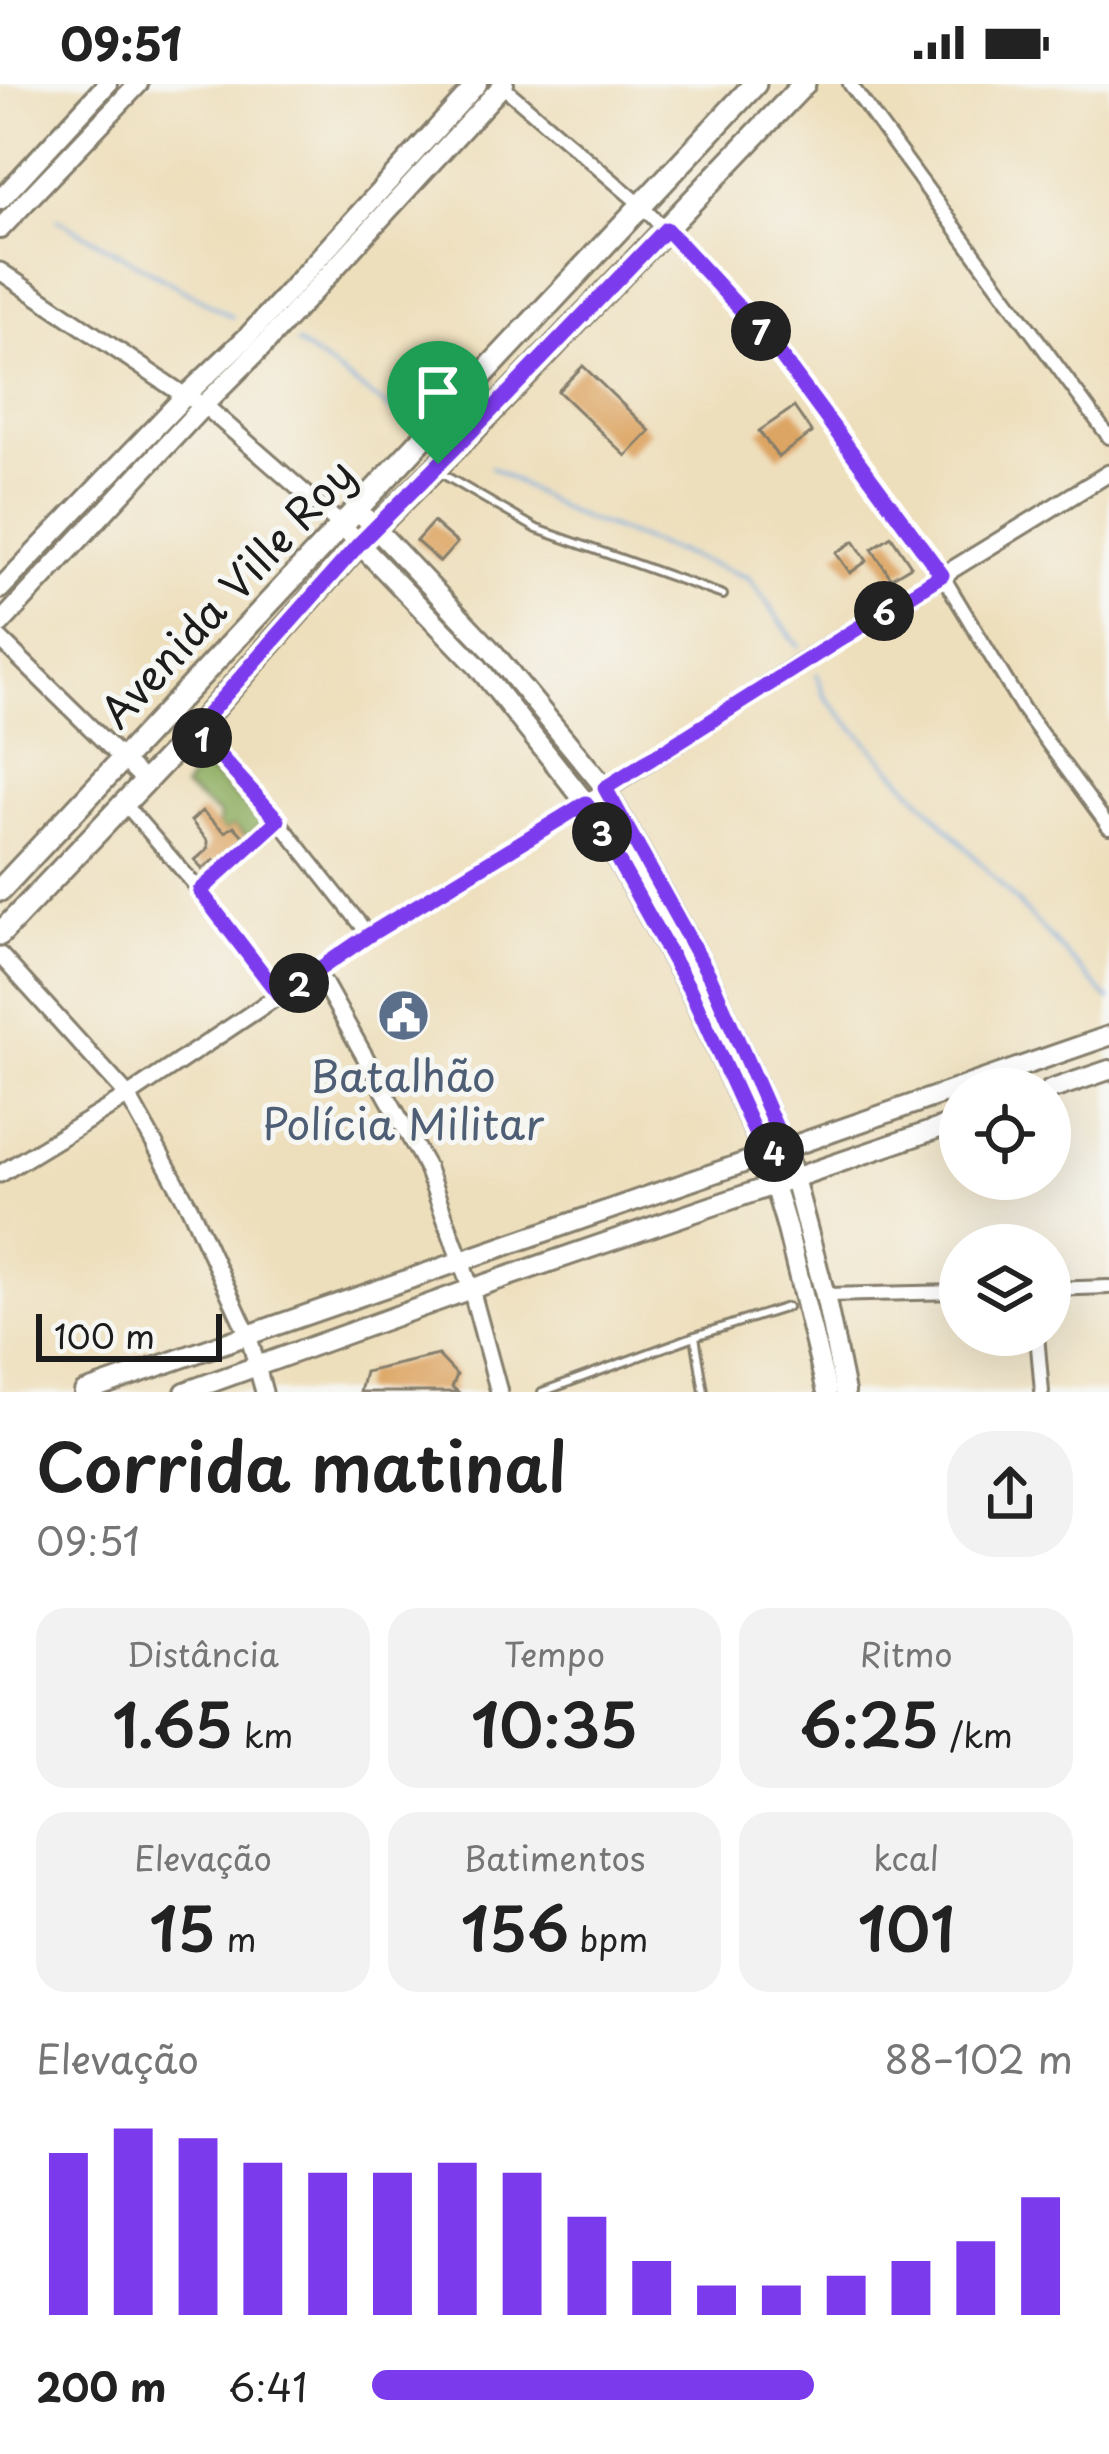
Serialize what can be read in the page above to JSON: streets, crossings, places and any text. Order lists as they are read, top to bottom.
{
  "streets": {
    "main road": ["Avenida Ville Roy"]
  },
  "places": {
    "public building": ["Batalhão Polícia Militar"]
  },
  "scale_bar": "100 m",
  "page": {
    "status": "09:51",
    "pins": [
      "7",
      "6",
      "1",
      "3",
      "2",
      "4"
    ],
    "scale": "100 m",
    "heading": ["Corrida matinal", "09:51"],
    "stats": [
      ["Distância", "1.65 km"],
      ["Tempo", "10:35"],
      ["Ritmo", "6:25 /km"],
      ["Elevação", "15 m"],
      ["Batimentos", "156 bpm"],
      ["kcal", "101"]
    ],
    "chart": ["Elevação", "88–102 m"],
    "list": [
      {
        "name": "200 m",
        "note": "6:41"
      }
    ]
  }
}
